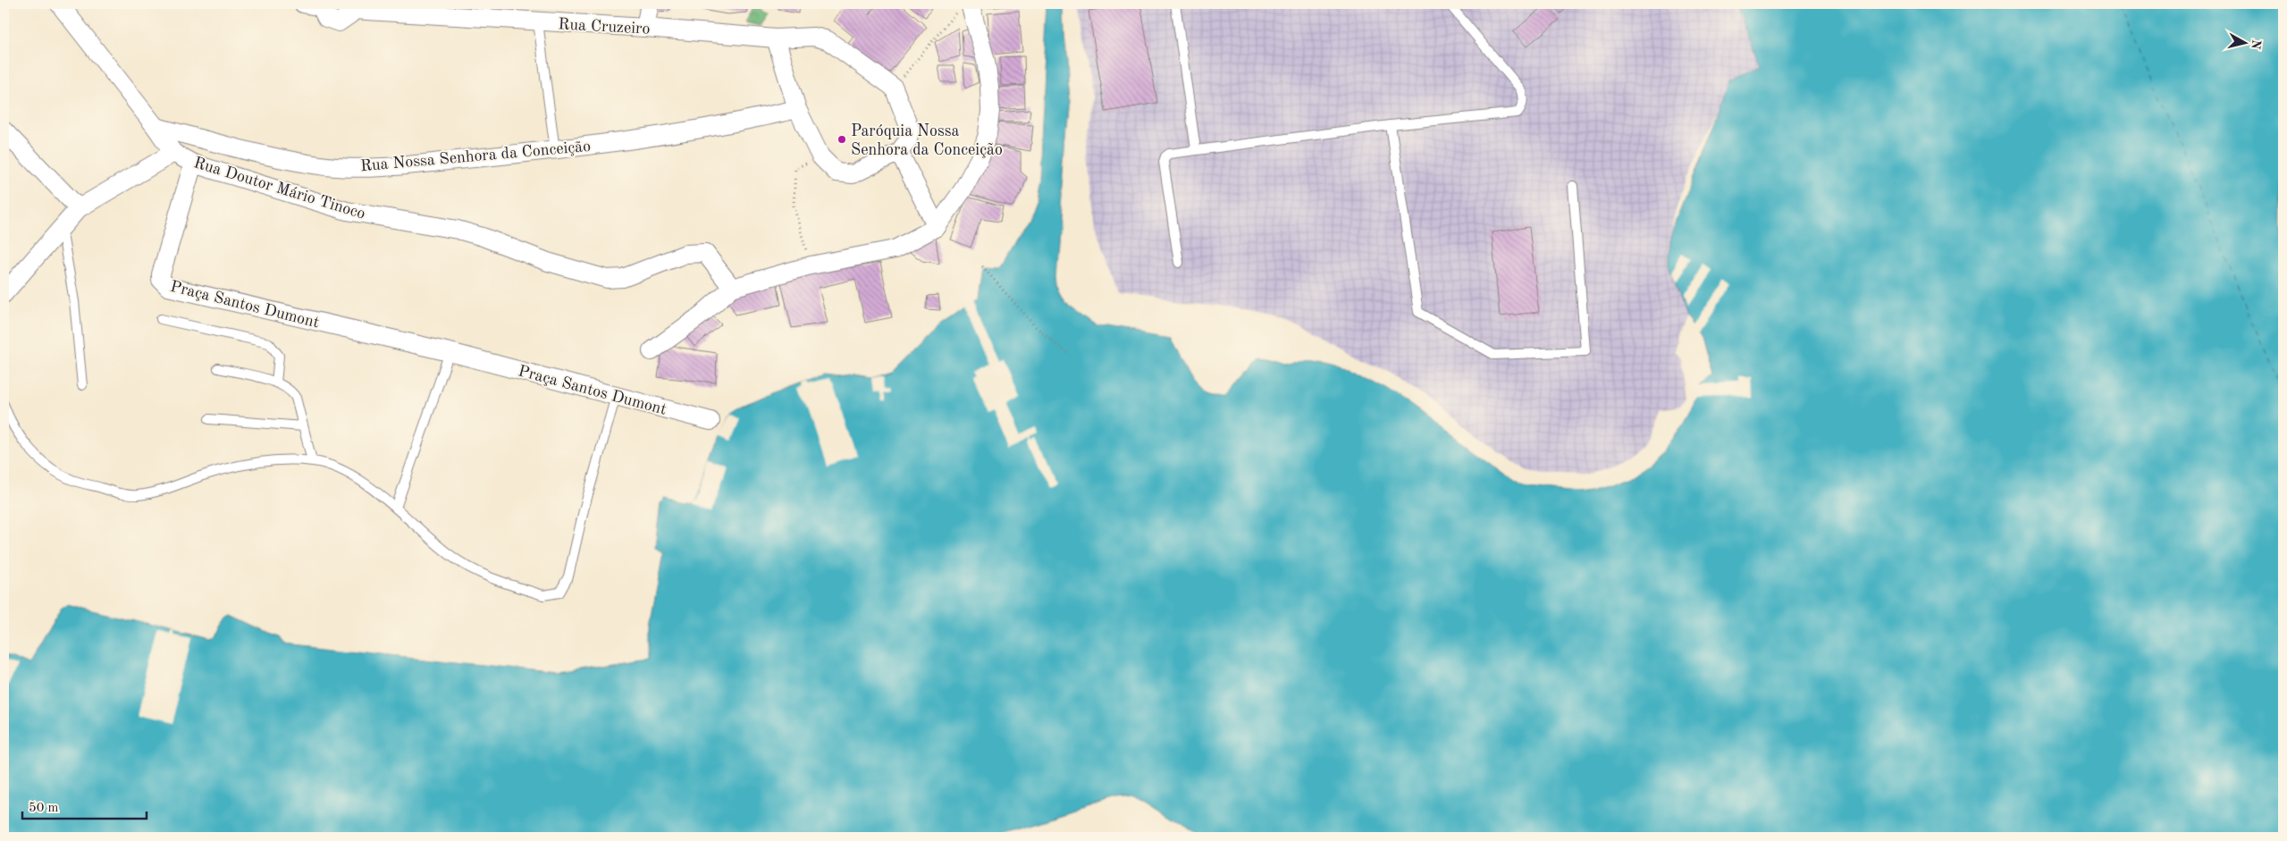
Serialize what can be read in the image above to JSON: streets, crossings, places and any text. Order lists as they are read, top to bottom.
{
  "streets": {
    "street": [
      "Rua Cruzeiro",
      "Rua Nossa Senhora da Conceição",
      "Rua Doutor Mário Tinoco",
      "Praça Santos Dumont"
    ]
  },
  "crossings": [
    ["Rua Nossa Senhora da Conceição", "Rua Doutor Mário Tinoco"],
    ["Rua Doutor Mário Tinoco", "Praça Santos Dumont"]
  ],
  "places": ["Paróquia Nossa Senhora da Conceição"],
  "scale_bar": "50 m",
  "north": "right"
}
